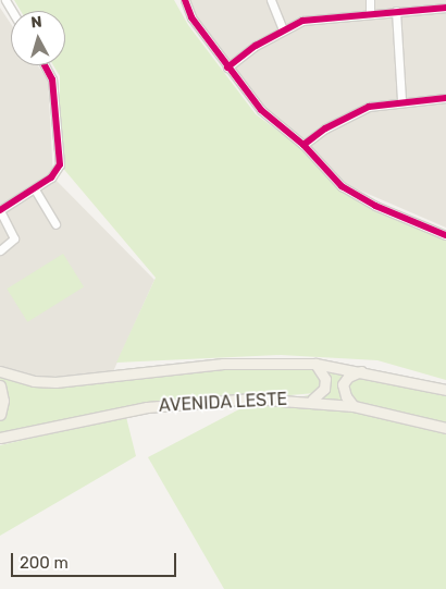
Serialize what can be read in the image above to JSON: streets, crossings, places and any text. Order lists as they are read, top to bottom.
{
  "streets": {
    "main road": ["AVENIDA LESTE"]
  },
  "scale_bar": "200 m",
  "north": "top"
}
